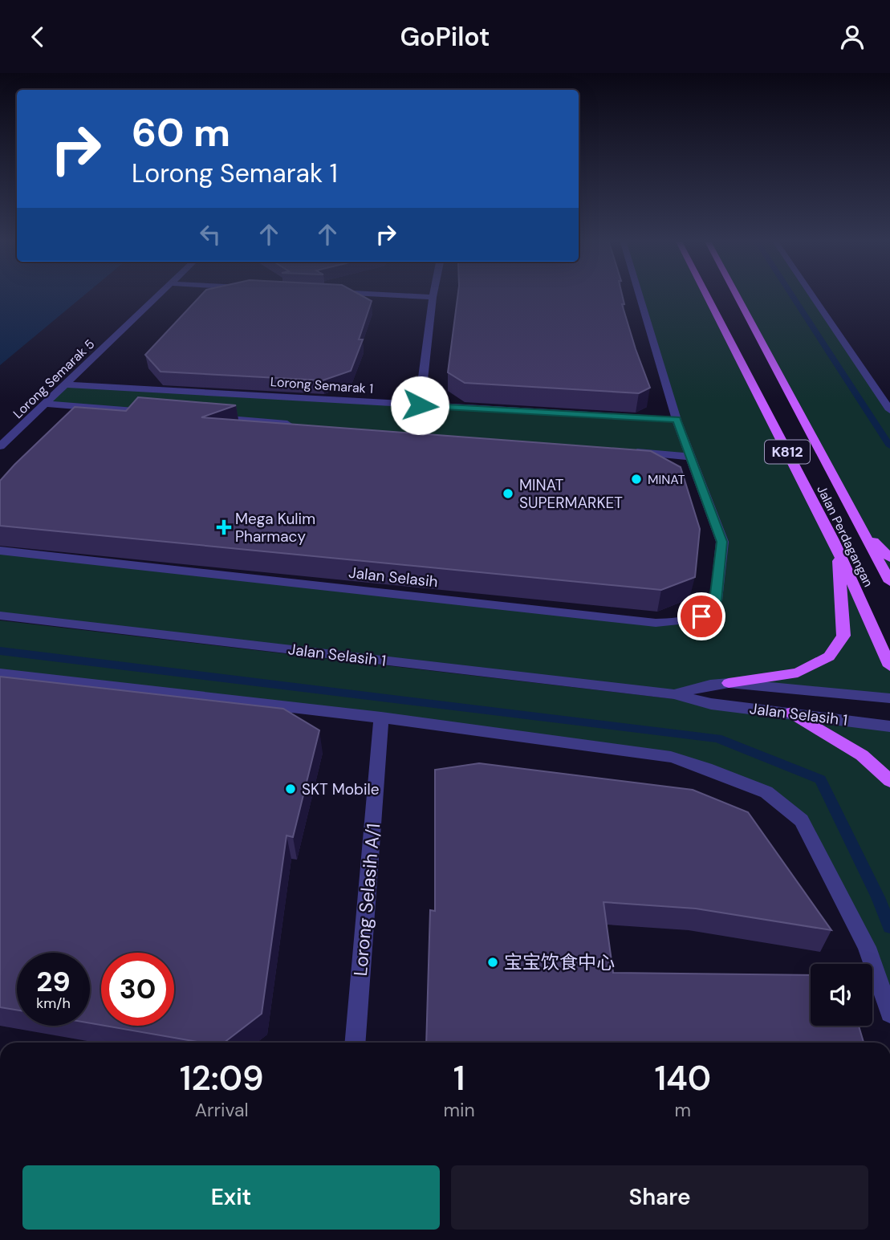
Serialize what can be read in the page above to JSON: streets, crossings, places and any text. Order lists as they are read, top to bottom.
{
  "streets": {
    "main road": ["K812", "Jalan Perdagangan"],
    "street": [
      "Lorong Semarak 5",
      "Lorong Semarak 1",
      "Jalan Selasih",
      "Jalan Selasih 1",
      "Lorong Selasih A/1"
    ]
  },
  "crossings": [
    ["Lorong Semarak 5", "Lorong Semarak 1"]
  ],
  "places": {
    "other": [
      "MINAT",
      "MINAT SUPERMARKET",
      "SKT Mobile",
      "宝宝饮食中心"
    ],
    "health": ["Mega Kulim Pharmacy"]
  },
  "page": {
    "header": "GoPilot",
    "turn": ["60 m", "Lorong Semarak 1"],
    "speed": "29 km/h",
    "limit": "30",
    "eta": [
      "12:09",
      "Arrival",
      "1",
      "min",
      "140",
      "m"
    ],
    "buttons": ["Exit", "Share"]
  }
}
